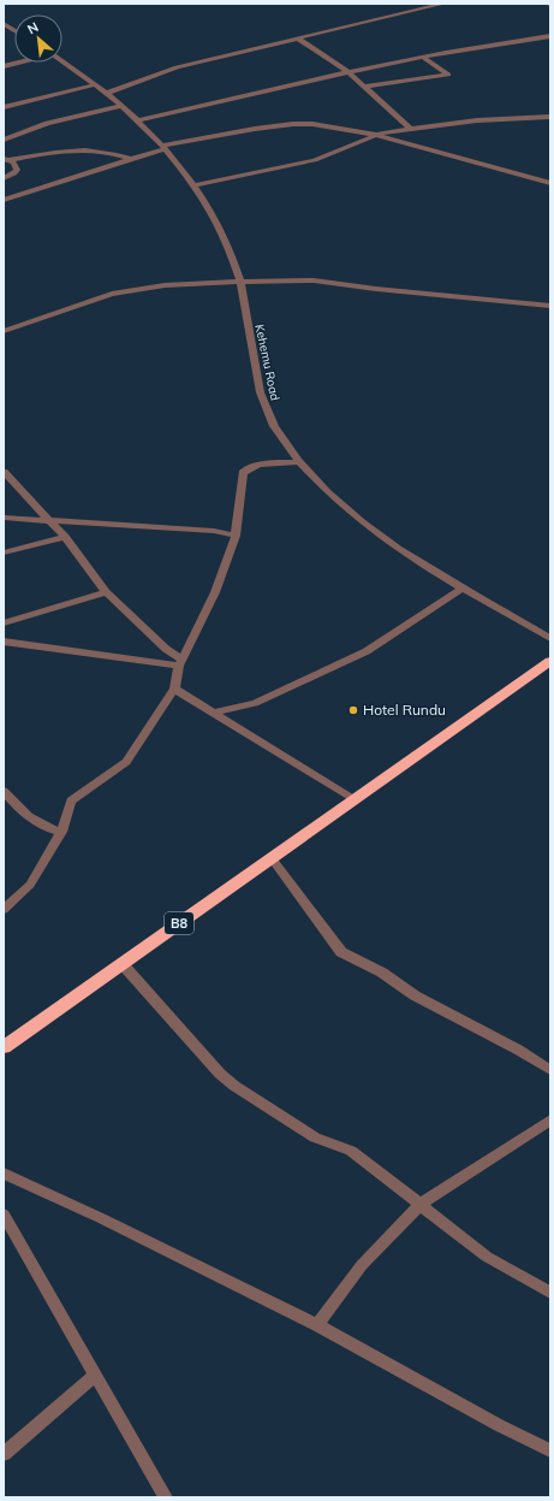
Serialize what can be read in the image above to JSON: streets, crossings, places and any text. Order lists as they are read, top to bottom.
{
  "streets": {
    "highway": ["B8"],
    "street": ["Kehemu Road"]
  },
  "places": ["Hotel Rundu"],
  "north": "top left"
}
